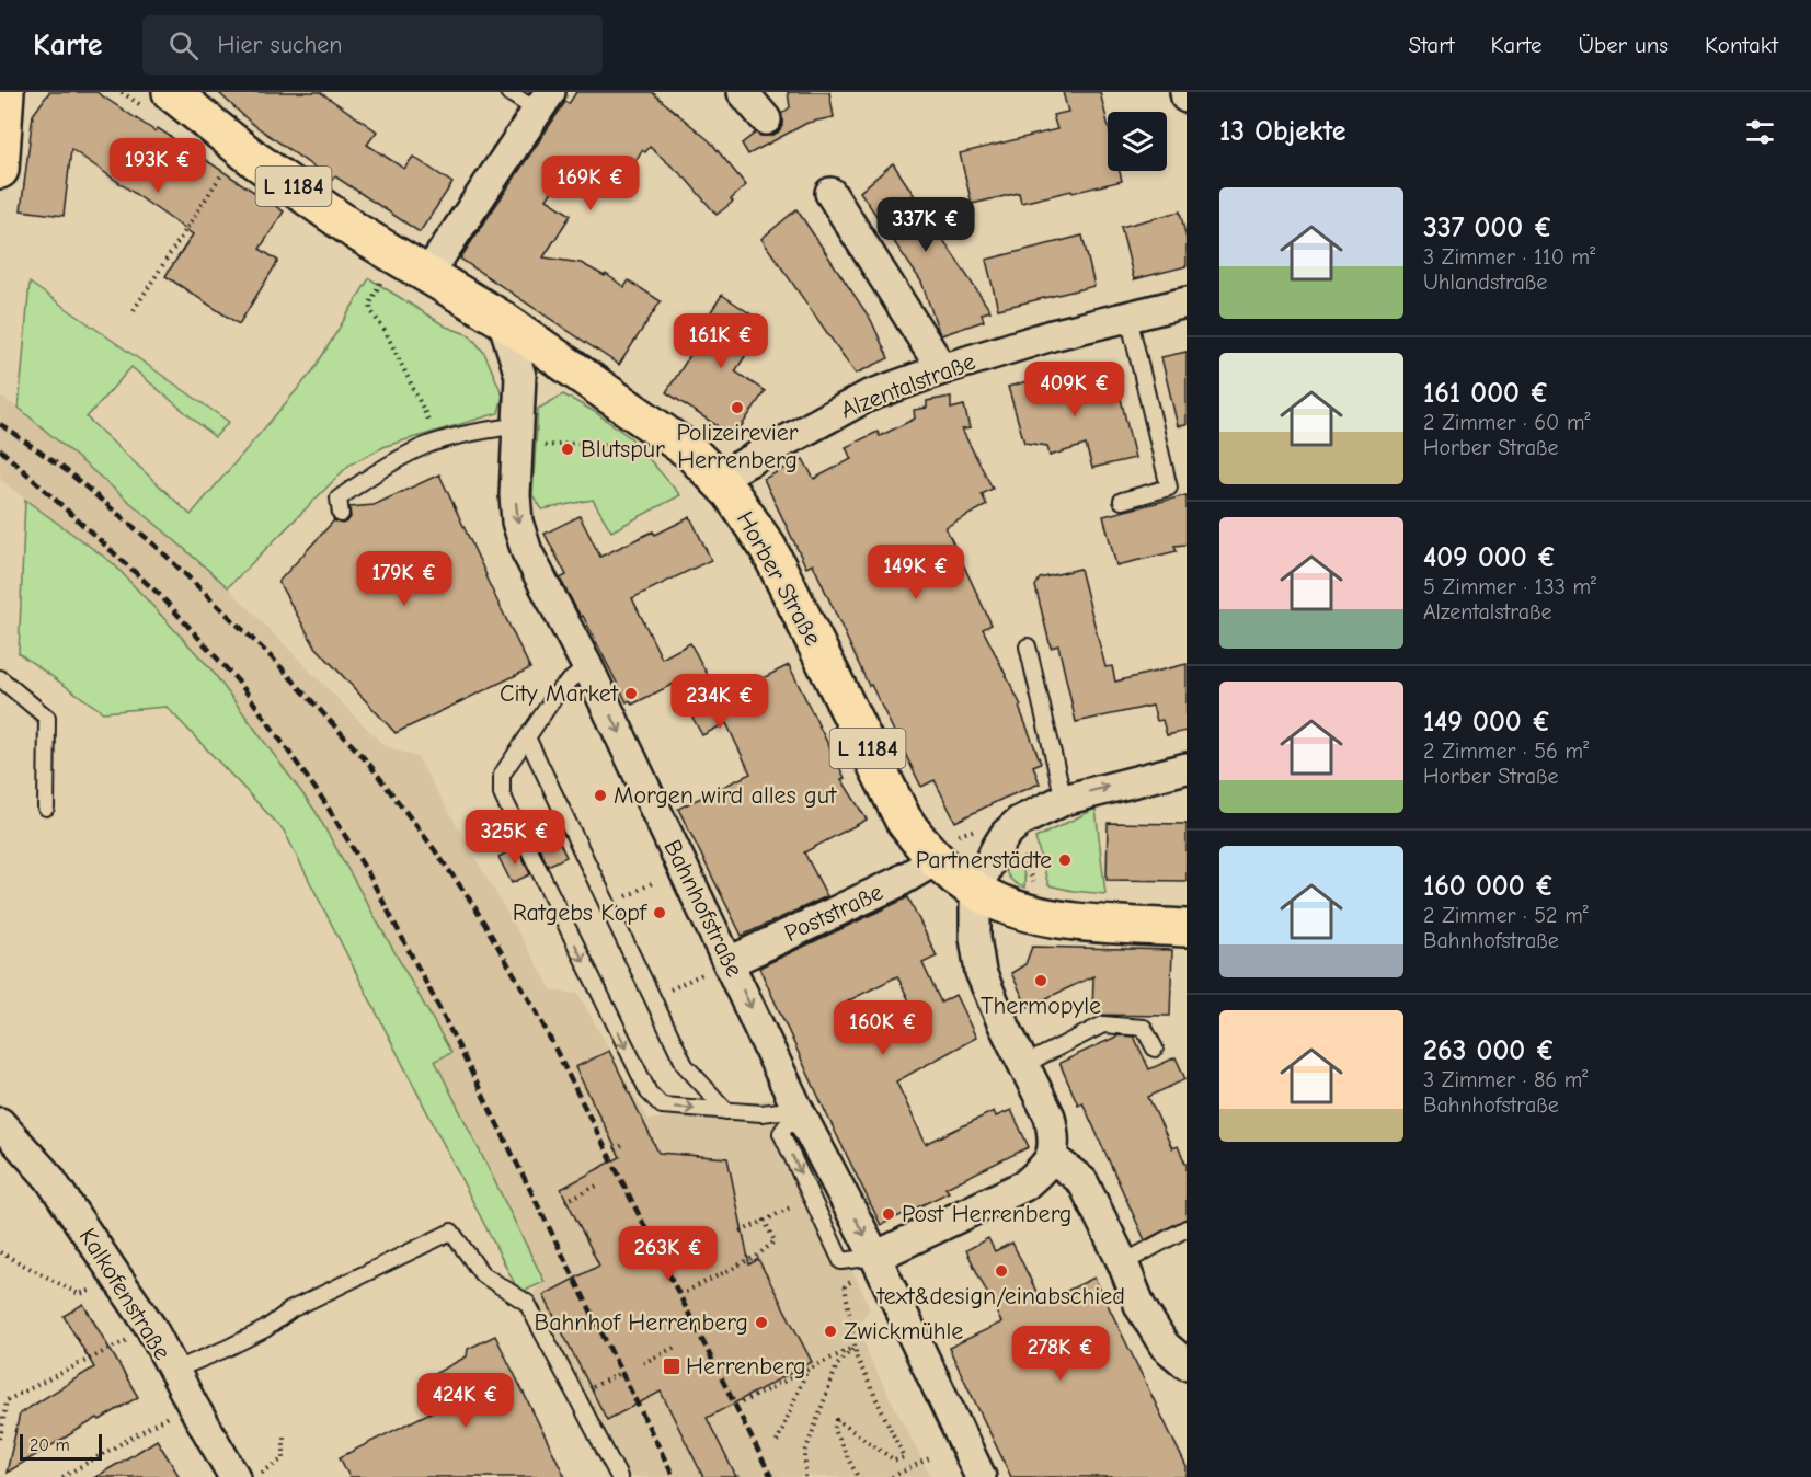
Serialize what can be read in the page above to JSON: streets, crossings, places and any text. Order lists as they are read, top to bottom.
{
  "streets": {
    "main road": ["L 1184", "Horber Straße"],
    "street": [
      "Alzentalstraße",
      "Bahnhofstraße",
      "Poststraße",
      "Kalkofenstraße"
    ]
  },
  "crossings": [
    ["Alzentalstraße", "Horber Straße"],
    ["Horber Straße", "Bahnhofstraße"],
    ["Horber Straße", "Poststraße"],
    ["Bahnhofstraße", "Poststraße"]
  ],
  "places": {
    "other": [
      "Polizeirevier Herrenberg",
      "Blutspur",
      "City Market",
      "Morgen wird alles gut",
      "Partnerstädte",
      "Ratgebs Kopf",
      "Thermopyle",
      "Post Herrenberg",
      "text&design/einabschied",
      "Bahnhof Herrenberg",
      "Zwickmühle"
    ],
    "transit": ["Herrenberg"]
  },
  "scale_bar": "20 m",
  "page": {
    "header": "Karte",
    "search": "Hier suchen",
    "nav": [
      "Start",
      "Karte",
      "Über uns",
      "Kontakt"
    ],
    "heading": "13 Objekte",
    "price": [
      "193K €",
      "169K €",
      "337K €",
      "161K €",
      "409K €",
      "149K €",
      "179K €",
      "234K €",
      "325K €",
      "160K €",
      "263K €",
      "278K €",
      "424K €"
    ],
    "list": [
      {
        "name": "337 000 €",
        "note": "3 Zimmer · 110 m² · Uhlandstraße"
      },
      {
        "name": "161 000 €",
        "note": "2 Zimmer · 60 m² · Horber Straße"
      },
      {
        "name": "409 000 €",
        "note": "5 Zimmer · 133 m² · Alzentalstraße"
      },
      {
        "name": "149 000 €",
        "note": "2 Zimmer · 56 m² · Horber Straße"
      },
      {
        "name": "160 000 €",
        "note": "2 Zimmer · 52 m² · Bahnhofstraße"
      },
      {
        "name": "263 000 €",
        "note": "3 Zimmer · 86 m² · Bahnhofstraße"
      }
    ],
    "scale": "20 m"
  }
}
